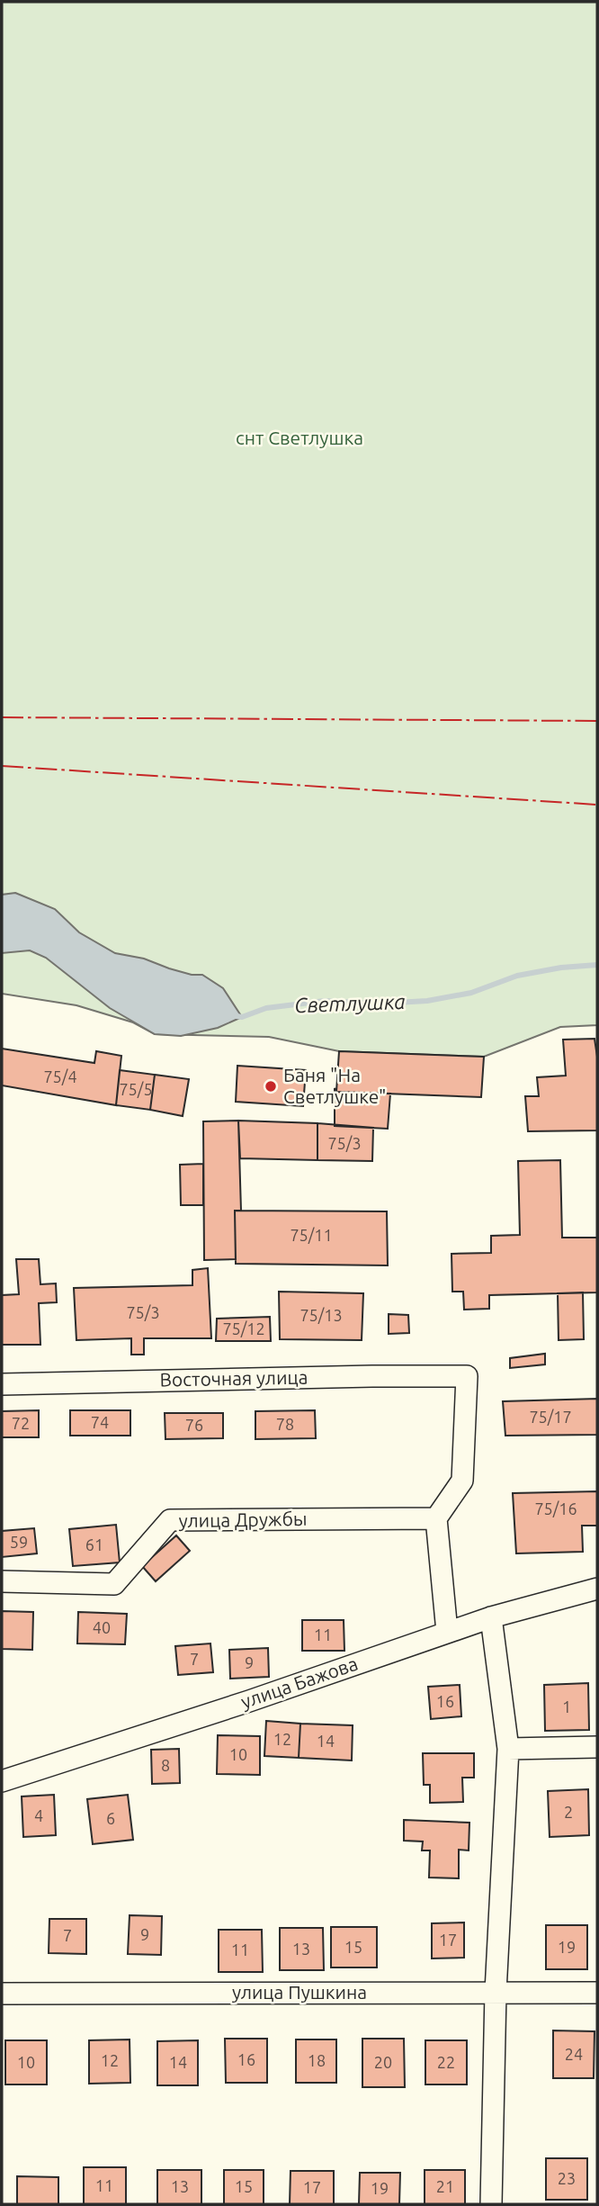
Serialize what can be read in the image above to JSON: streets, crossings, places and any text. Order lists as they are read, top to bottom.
{
  "streets": {
    "street": [
      "Восточная улица",
      "улица Дружбы",
      "улица Бажова",
      "улица Пушкина"
    ]
  },
  "crossings": [
    ["Восточная улица", "улица Дружбы"]
  ],
  "water": ["Светлушка"],
  "parks": ["снт Светлушка"],
  "places": ["Баня \"На Светлушке\""],
  "house_numbers": [
    "75/4",
    "75/5",
    "75/3",
    "75/11",
    "75/3",
    "75/13",
    "75/12",
    "75/17",
    "74",
    "72",
    "78",
    "76",
    "75/16",
    "59",
    "61",
    "40",
    "11",
    "7",
    "9",
    "16",
    "1",
    "12",
    "14",
    "10",
    "8",
    "2",
    "4",
    "6",
    "9",
    "7",
    "17",
    "15",
    "19",
    "13",
    "11",
    "24",
    "16",
    "12",
    "18",
    "10",
    "14",
    "20",
    "22",
    "23",
    "11",
    "13",
    "15",
    "21",
    "17",
    "19"
  ]
}
